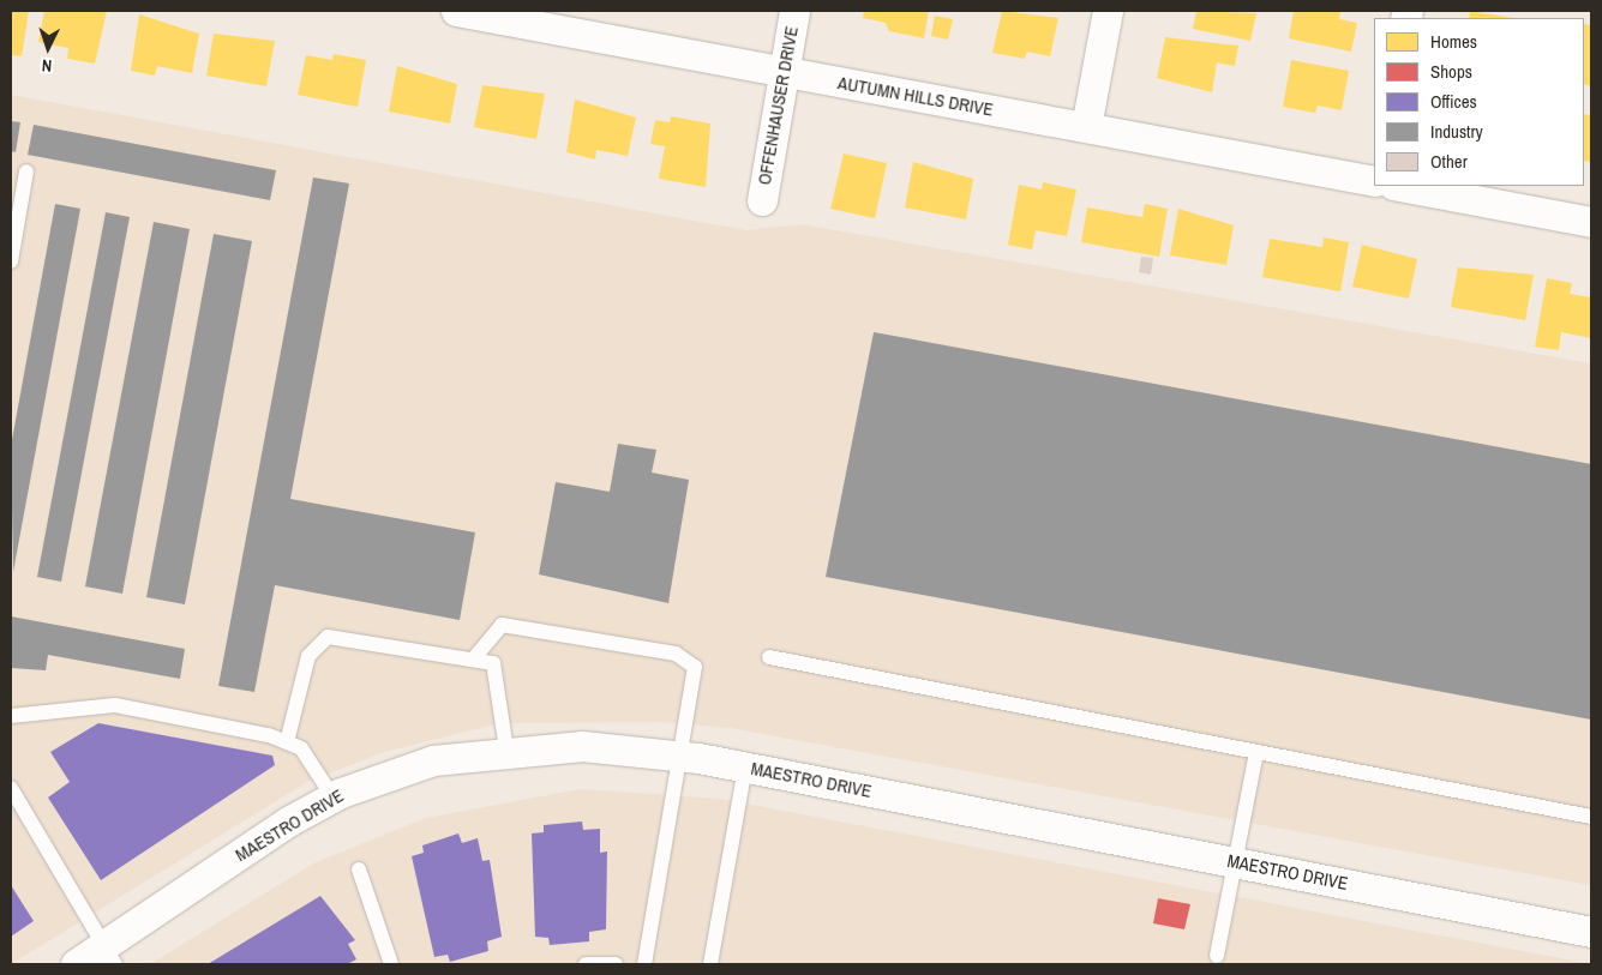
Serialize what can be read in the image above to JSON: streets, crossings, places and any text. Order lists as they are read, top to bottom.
{
  "streets": {
    "street": ["AUTUMN HILLS DRIVE", "OFFENHAUSER DRIVE", "MAESTRO DRIVE"]
  },
  "crossings": [
    ["AUTUMN HILLS DRIVE", "OFFENHAUSER DRIVE"]
  ],
  "legend": [
    "Homes",
    "Shops",
    "Offices",
    "Industry",
    "Other"
  ],
  "north": "bottom"
}
